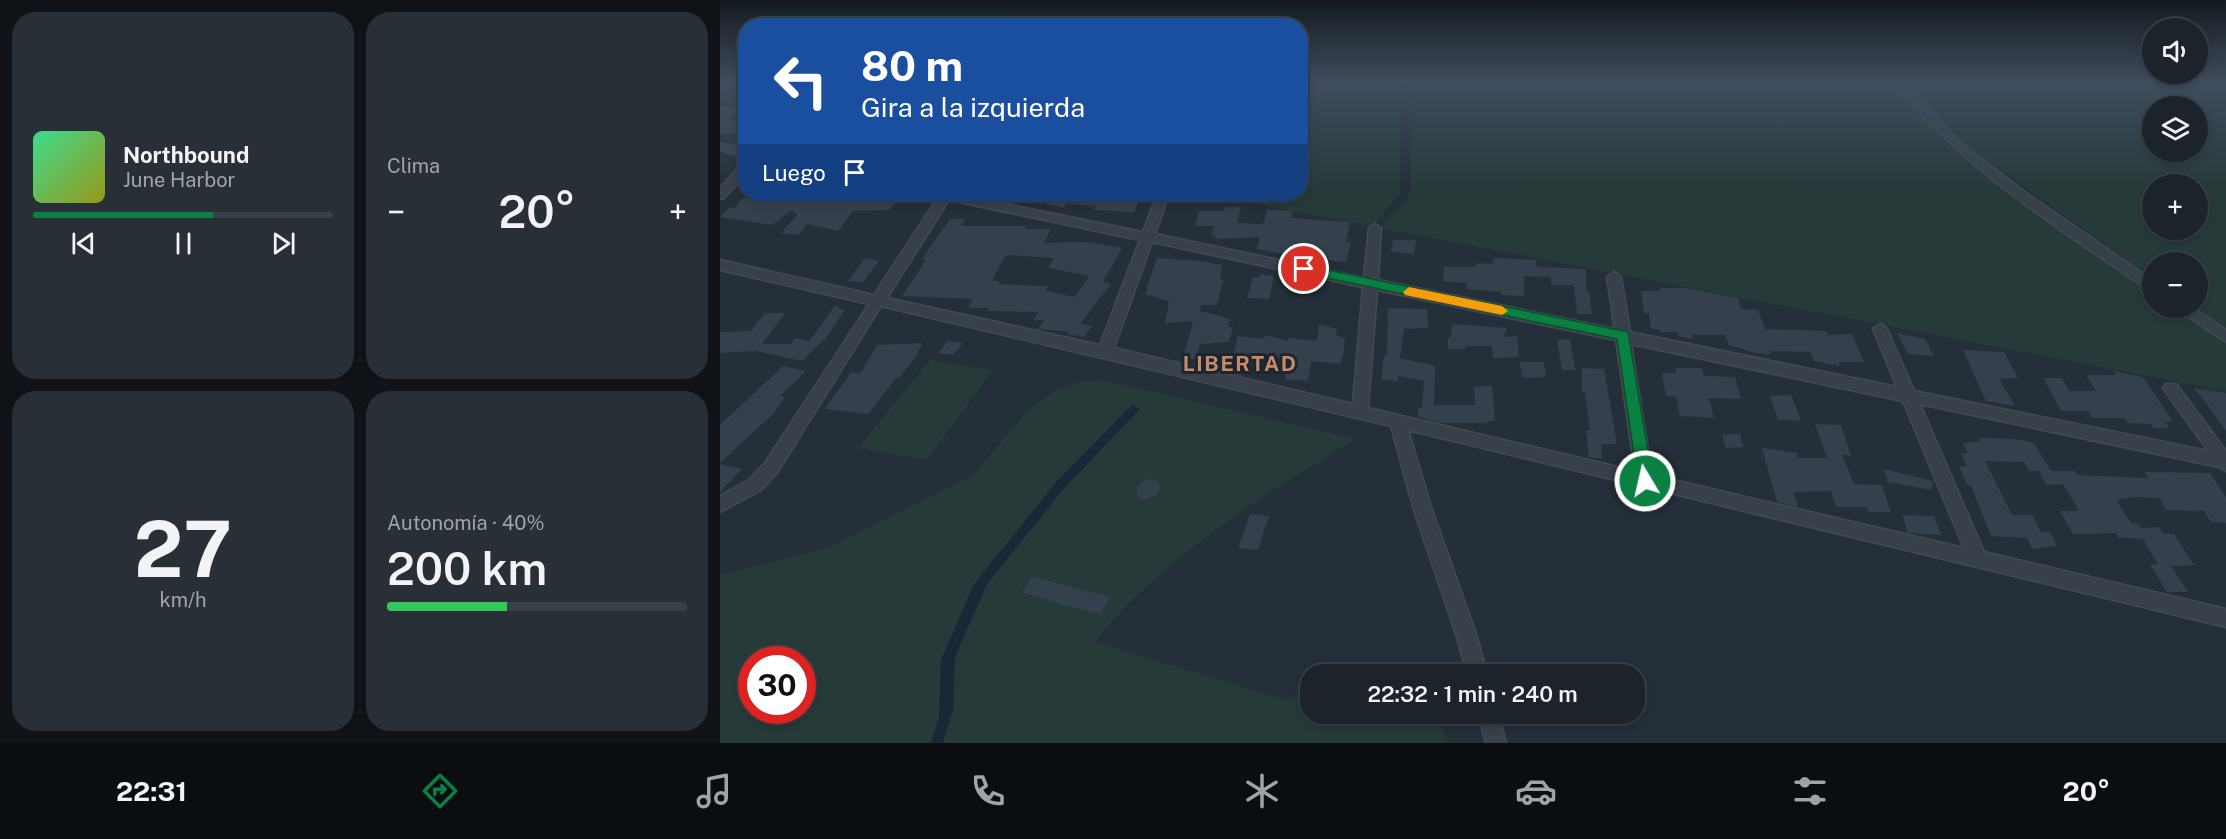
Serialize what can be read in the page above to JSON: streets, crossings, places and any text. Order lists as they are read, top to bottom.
{
  "districts": ["LIBERTAD"],
  "page": {
    "tile": [
      "Clima",
      ["27", "km/h"],
      ["Autonomía · 40%", "200 km"]
    ],
    "map_buttons": ["+", "−"],
    "turn": ["80 m", "Gira a la izquierda"],
    "song": ["Northbound", "June Harbor"],
    "then": "Luego",
    "heat": ["−", "20°", "+"],
    "limit": "30",
    "trip": "22:32 · 1 min · 240 m",
    "tabs": ["22:31", "20°"]
  }
}
